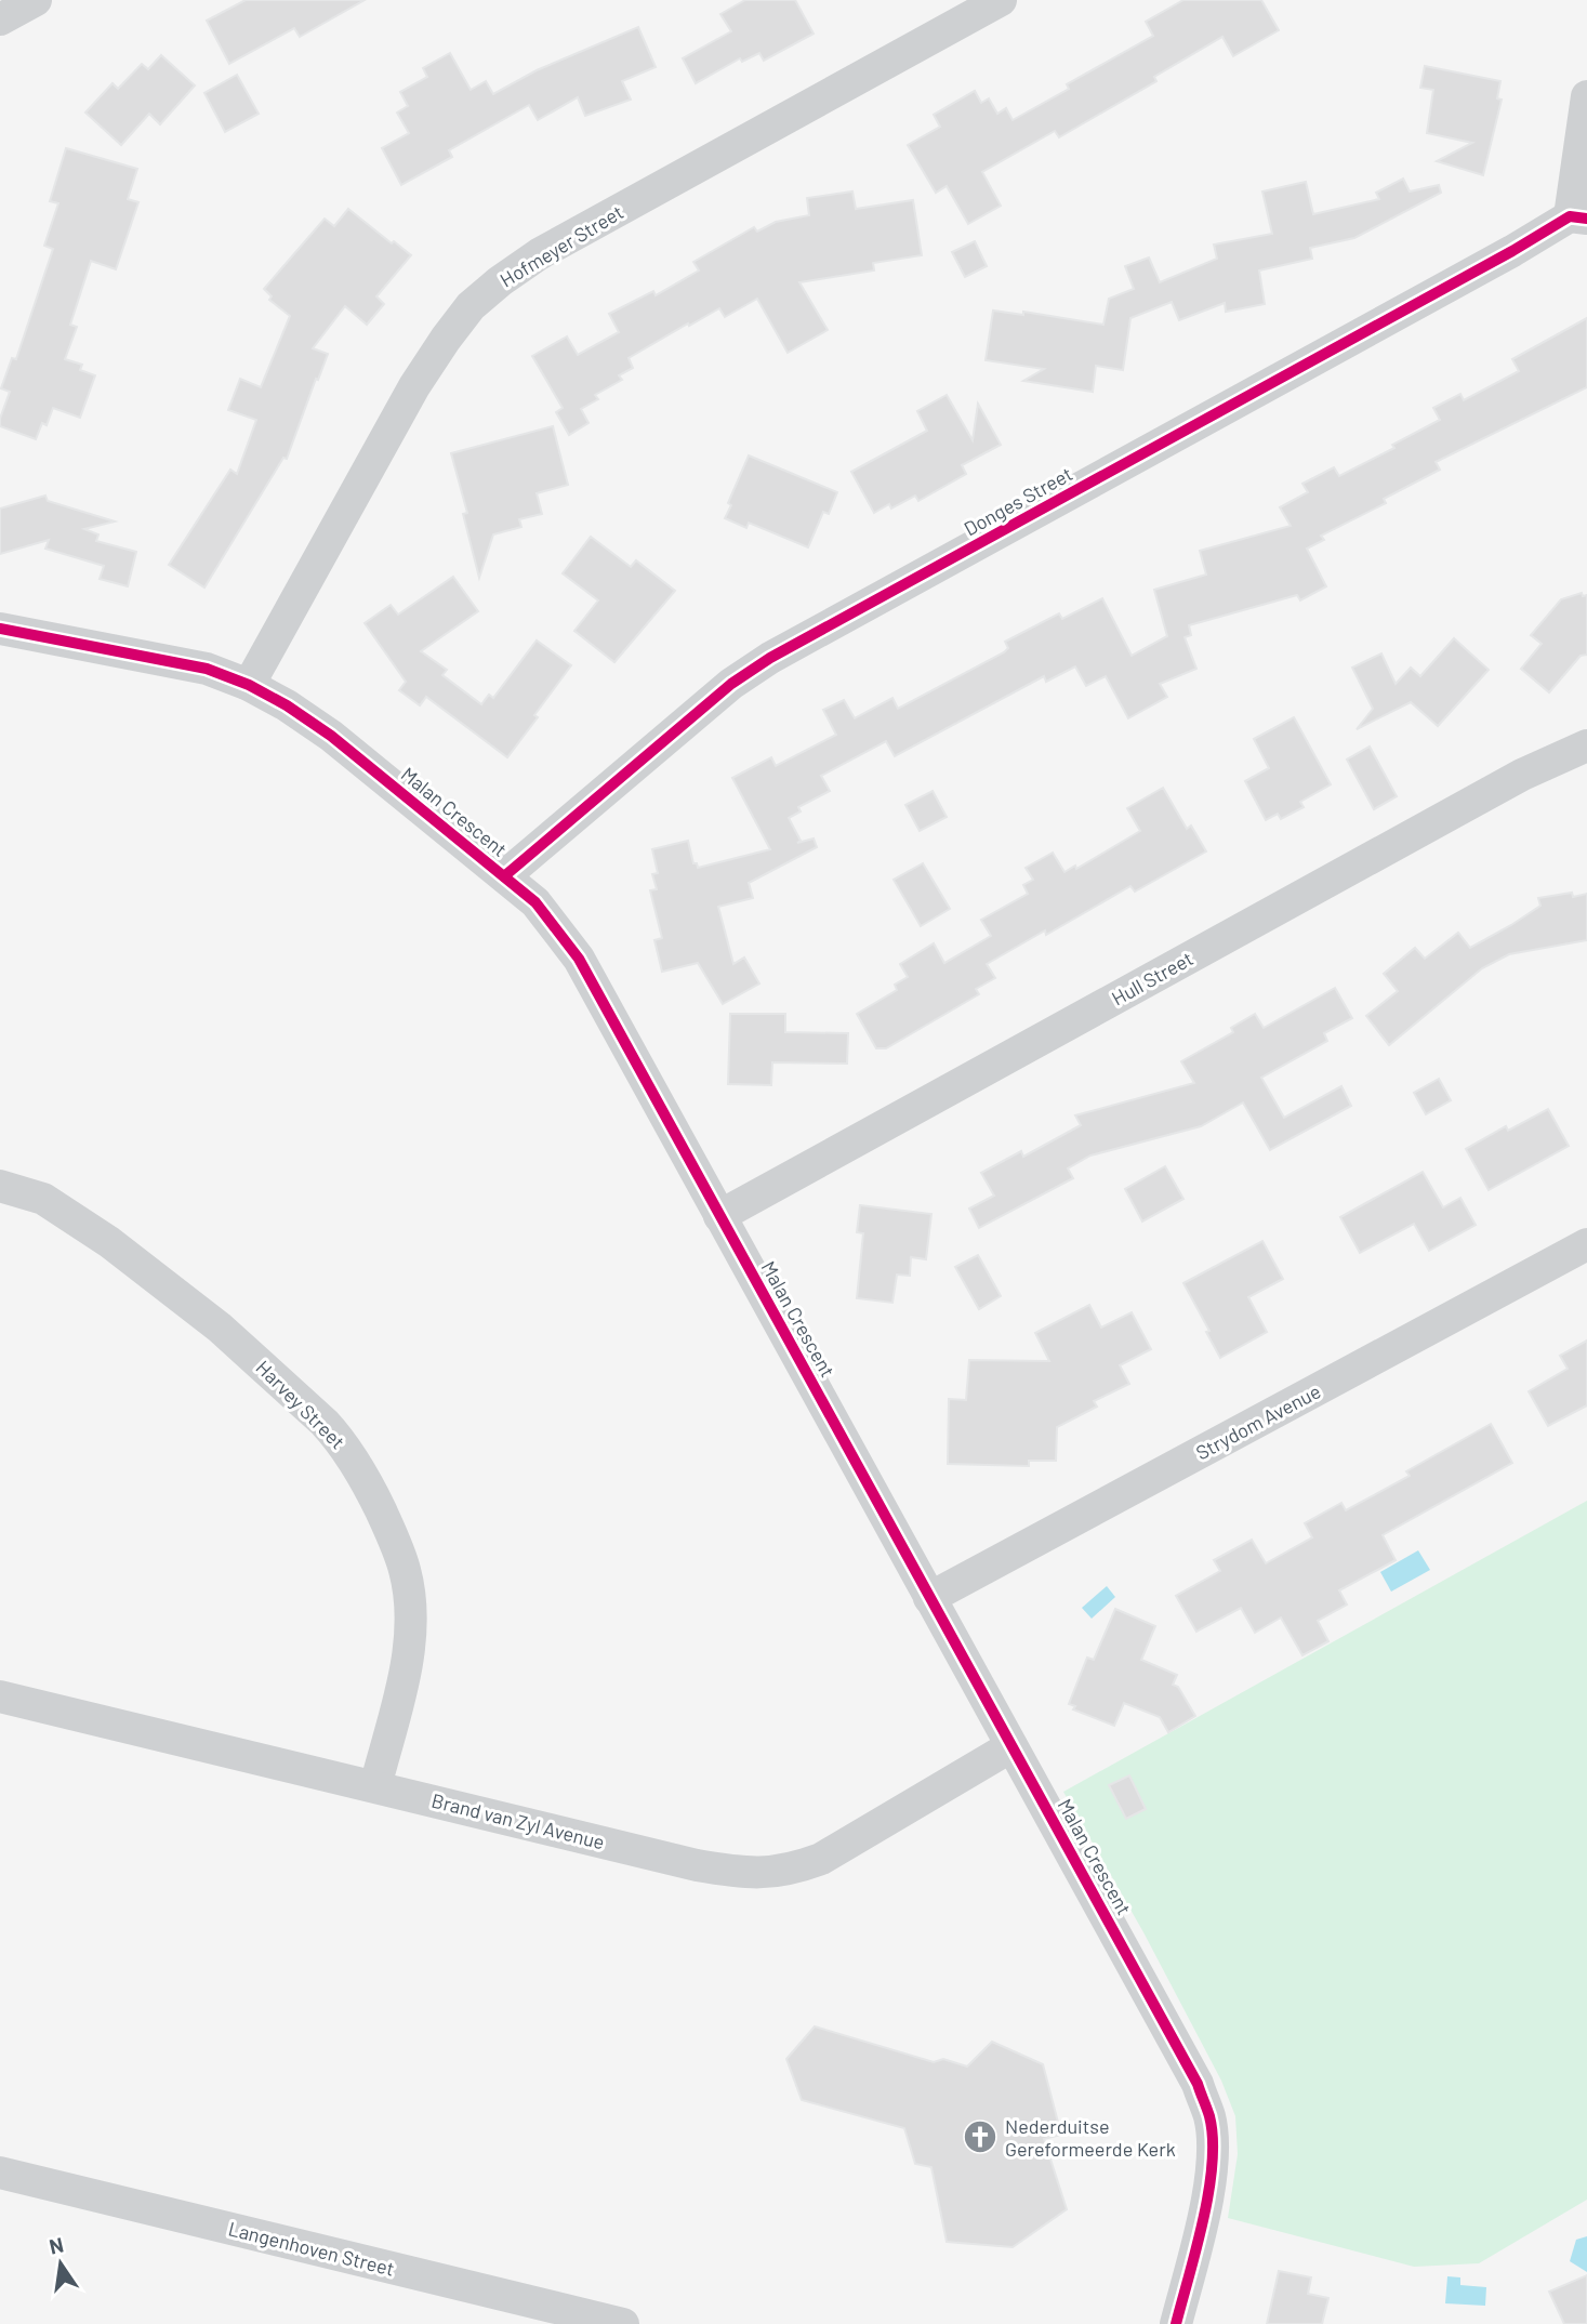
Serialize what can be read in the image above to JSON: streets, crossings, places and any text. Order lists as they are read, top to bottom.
{
  "streets": {
    "street": [
      "Hofmeyer Street",
      "Donges Street",
      "Malan Crescent",
      "Hull Street",
      "Harvey Street",
      "Strydom Avenue",
      "Brand van Zyl Avenue",
      "Langenhoven Street"
    ]
  },
  "crossings": [
    ["Hofmeyer Street", "Malan Crescent"],
    ["Donges Street", "Malan Crescent"],
    ["Malan Crescent", "Hull Street"],
    ["Malan Crescent", "Strydom Avenue"],
    ["Malan Crescent", "Brand van Zyl Avenue"],
    ["Harvey Street", "Brand van Zyl Avenue"]
  ],
  "places": {
    "church": ["Nederduitse Gereformeerde Kerk"]
  },
  "north": "top"
}
